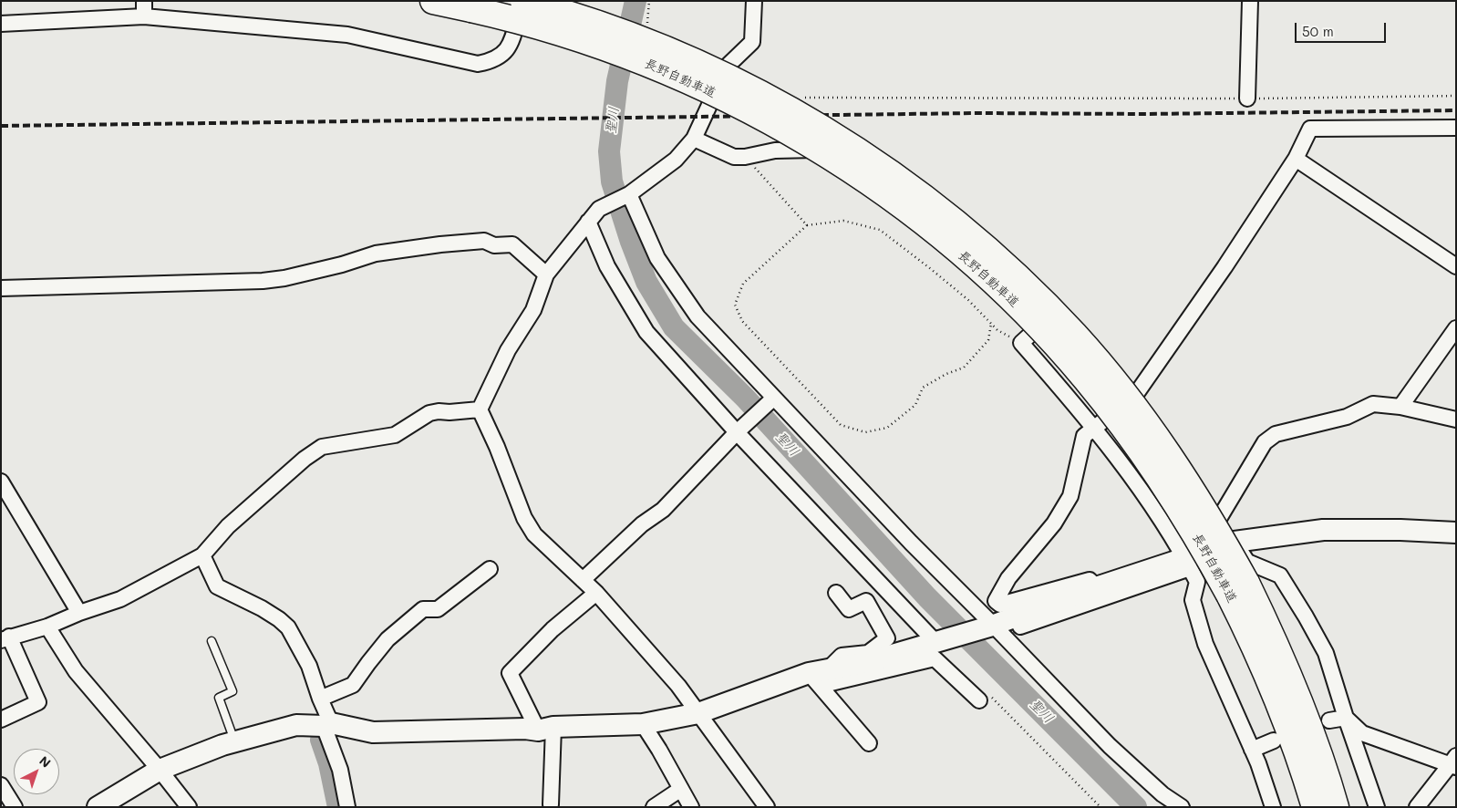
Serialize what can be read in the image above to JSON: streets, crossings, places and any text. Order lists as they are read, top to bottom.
{
  "streets": {
    "highway": ["長野自動車道"]
  },
  "water": ["聖川"],
  "scale_bar": "50 m",
  "north": "top right"
}
